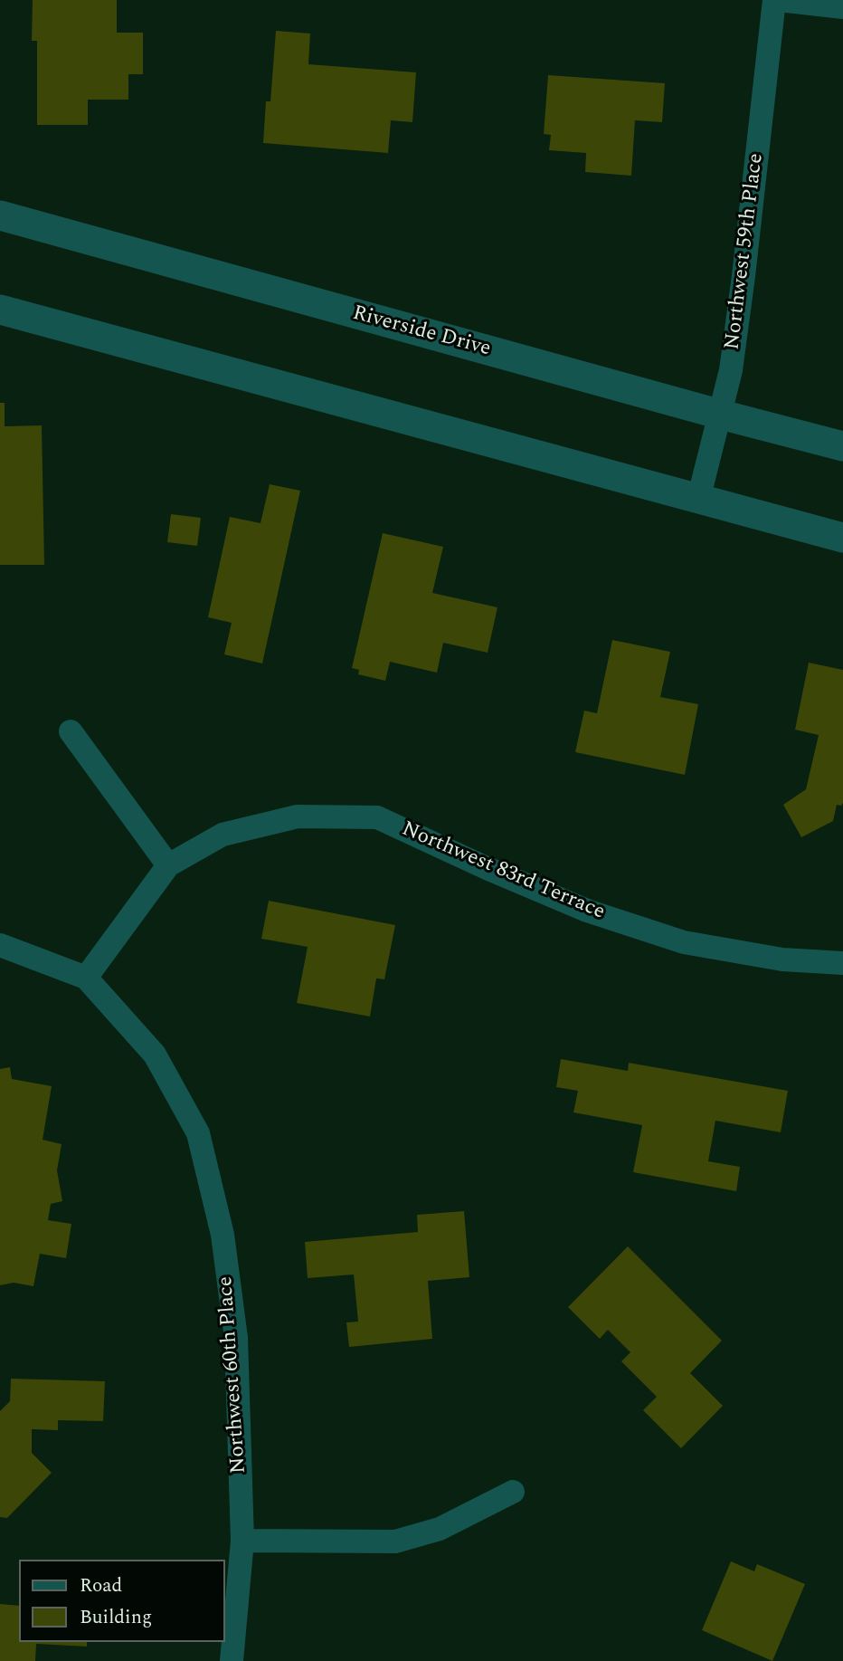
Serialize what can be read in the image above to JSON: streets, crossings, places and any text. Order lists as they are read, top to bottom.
{
  "streets": {
    "street": [
      "Northwest 59th Place",
      "Riverside Drive",
      "Northwest 83rd Terrace",
      "Northwest 60th Place"
    ]
  },
  "crossings": [
    ["Northwest 59th Place", "Riverside Drive"],
    ["Northwest 83rd Terrace", "Northwest 60th Place"]
  ],
  "legend": ["Road", "Building"]
}
